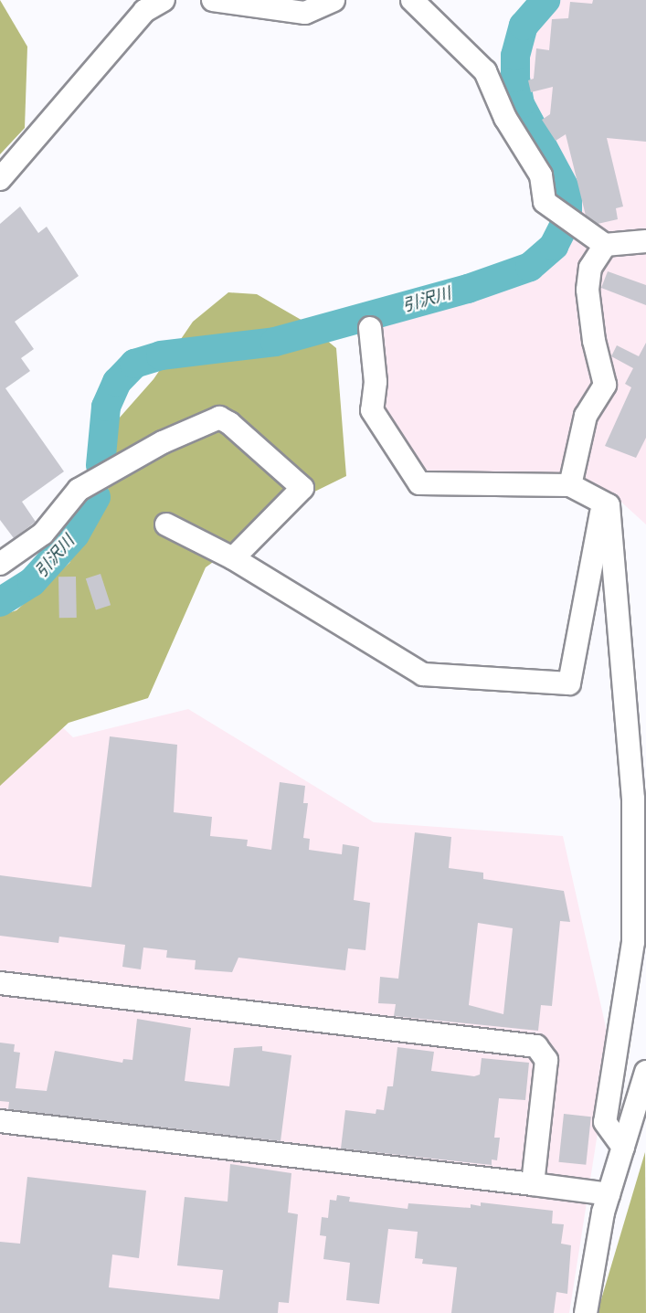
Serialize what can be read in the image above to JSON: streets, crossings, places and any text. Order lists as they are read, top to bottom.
{
  "water": ["引沢川"]
}
